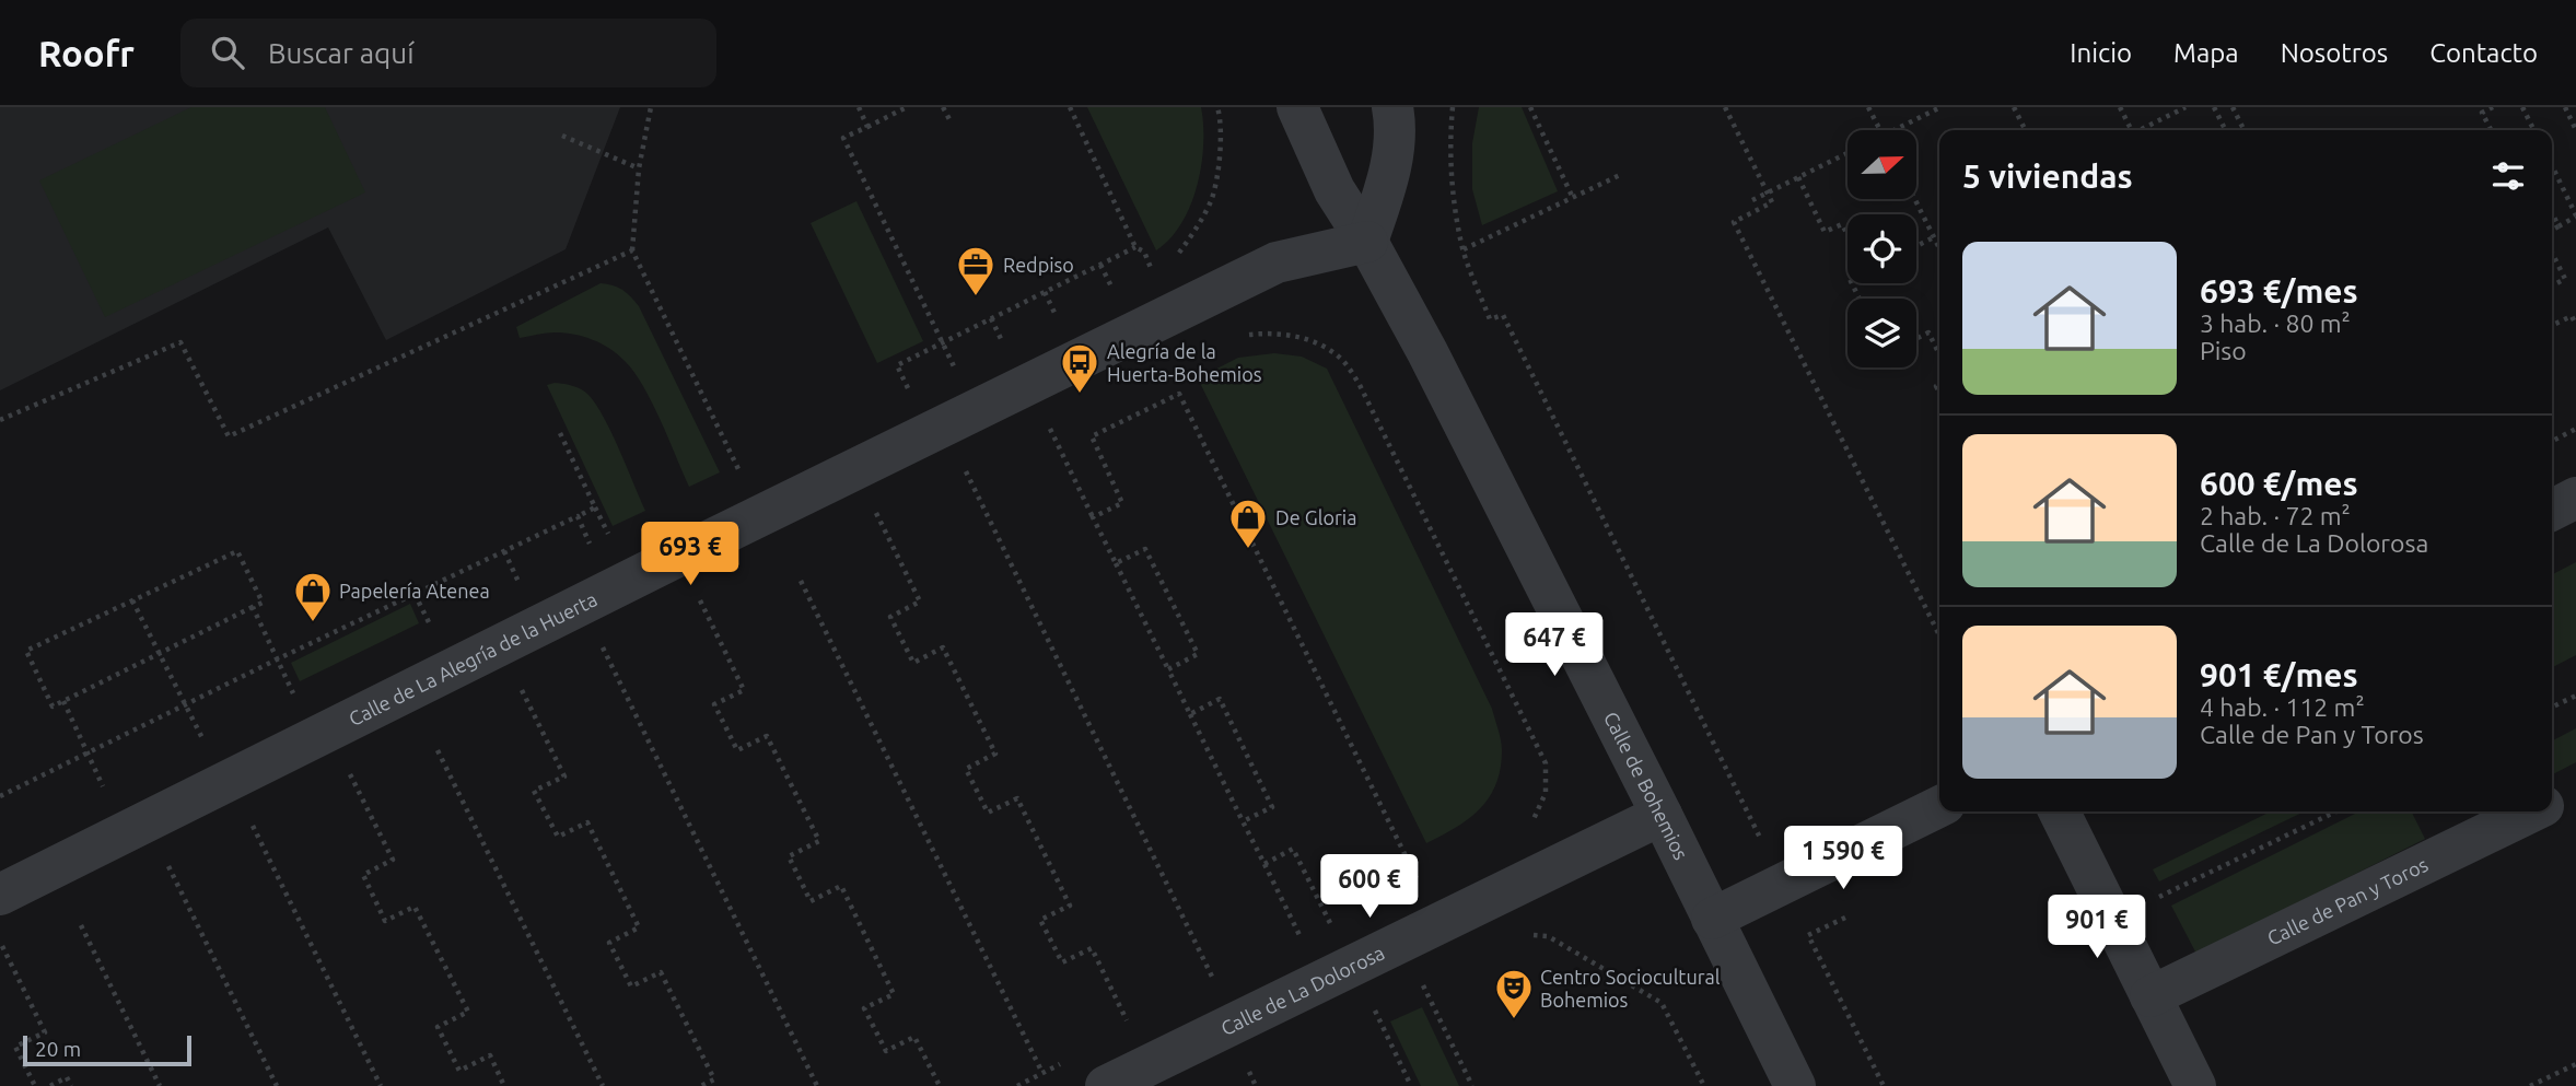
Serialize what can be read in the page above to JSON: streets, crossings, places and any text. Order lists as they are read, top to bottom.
{
  "streets": {
    "street": [
      "Calle de La Alegría de la Huerta",
      "Calle de Bohemios",
      "Calle de Pan y Toros",
      "Calle de La Dolorosa"
    ]
  },
  "crossings": [
    ["Calle de La Alegría de la Huerta", "Calle de Bohemios"],
    ["Calle de Bohemios", "Calle de La Dolorosa"]
  ],
  "places": {
    "office": ["Redpiso"],
    "bus stop": ["Alegría de la Huerta-Bohemios"],
    "shop": ["De Gloria", "Papelería Atenea"],
    "theatre": ["Centro Sociocultural Bohemios"]
  },
  "scale_bar": "20 m",
  "north": "right",
  "page": {
    "header": "Roofr",
    "search": "Buscar aquí",
    "nav": [
      "Inicio",
      "Mapa",
      "Nosotros",
      "Contacto"
    ],
    "heading": "5 viviendas",
    "list": [
      {
        "name": "693 €/mes",
        "note": "3 hab. · 80 m² · Piso"
      },
      {
        "name": "600 €/mes",
        "note": "2 hab. · 72 m² · Calle de La Dolorosa"
      },
      {
        "name": "901 €/mes",
        "note": "4 hab. · 112 m² · Calle de Pan y Toros"
      }
    ],
    "price": [
      "693 €",
      "647 €",
      "1 590 €",
      "600 €",
      "901 €"
    ],
    "scale": "20 m"
  }
}
